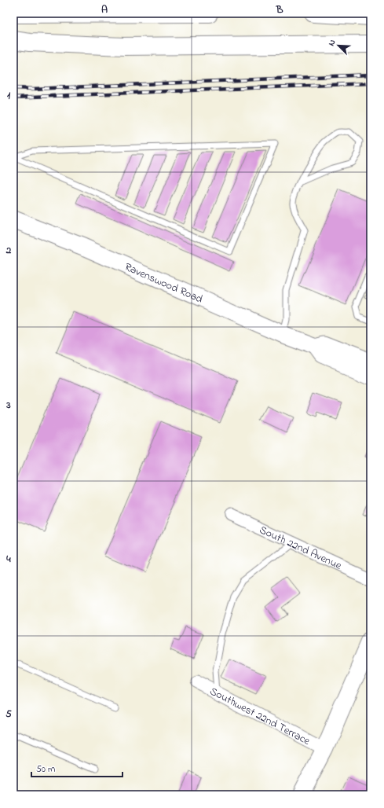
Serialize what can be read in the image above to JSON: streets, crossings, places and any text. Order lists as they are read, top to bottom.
{
  "streets": {
    "street": ["Ravenswood Road", "South 22nd Avenue", "Southwest 22nd Terrace"]
  },
  "scale_bar": "50 m",
  "north": "top left",
  "grid": {
    "columns": ["A", "B"],
    "rows": [
      "1",
      "2",
      "3",
      "4",
      "5"
    ]
  }
}
